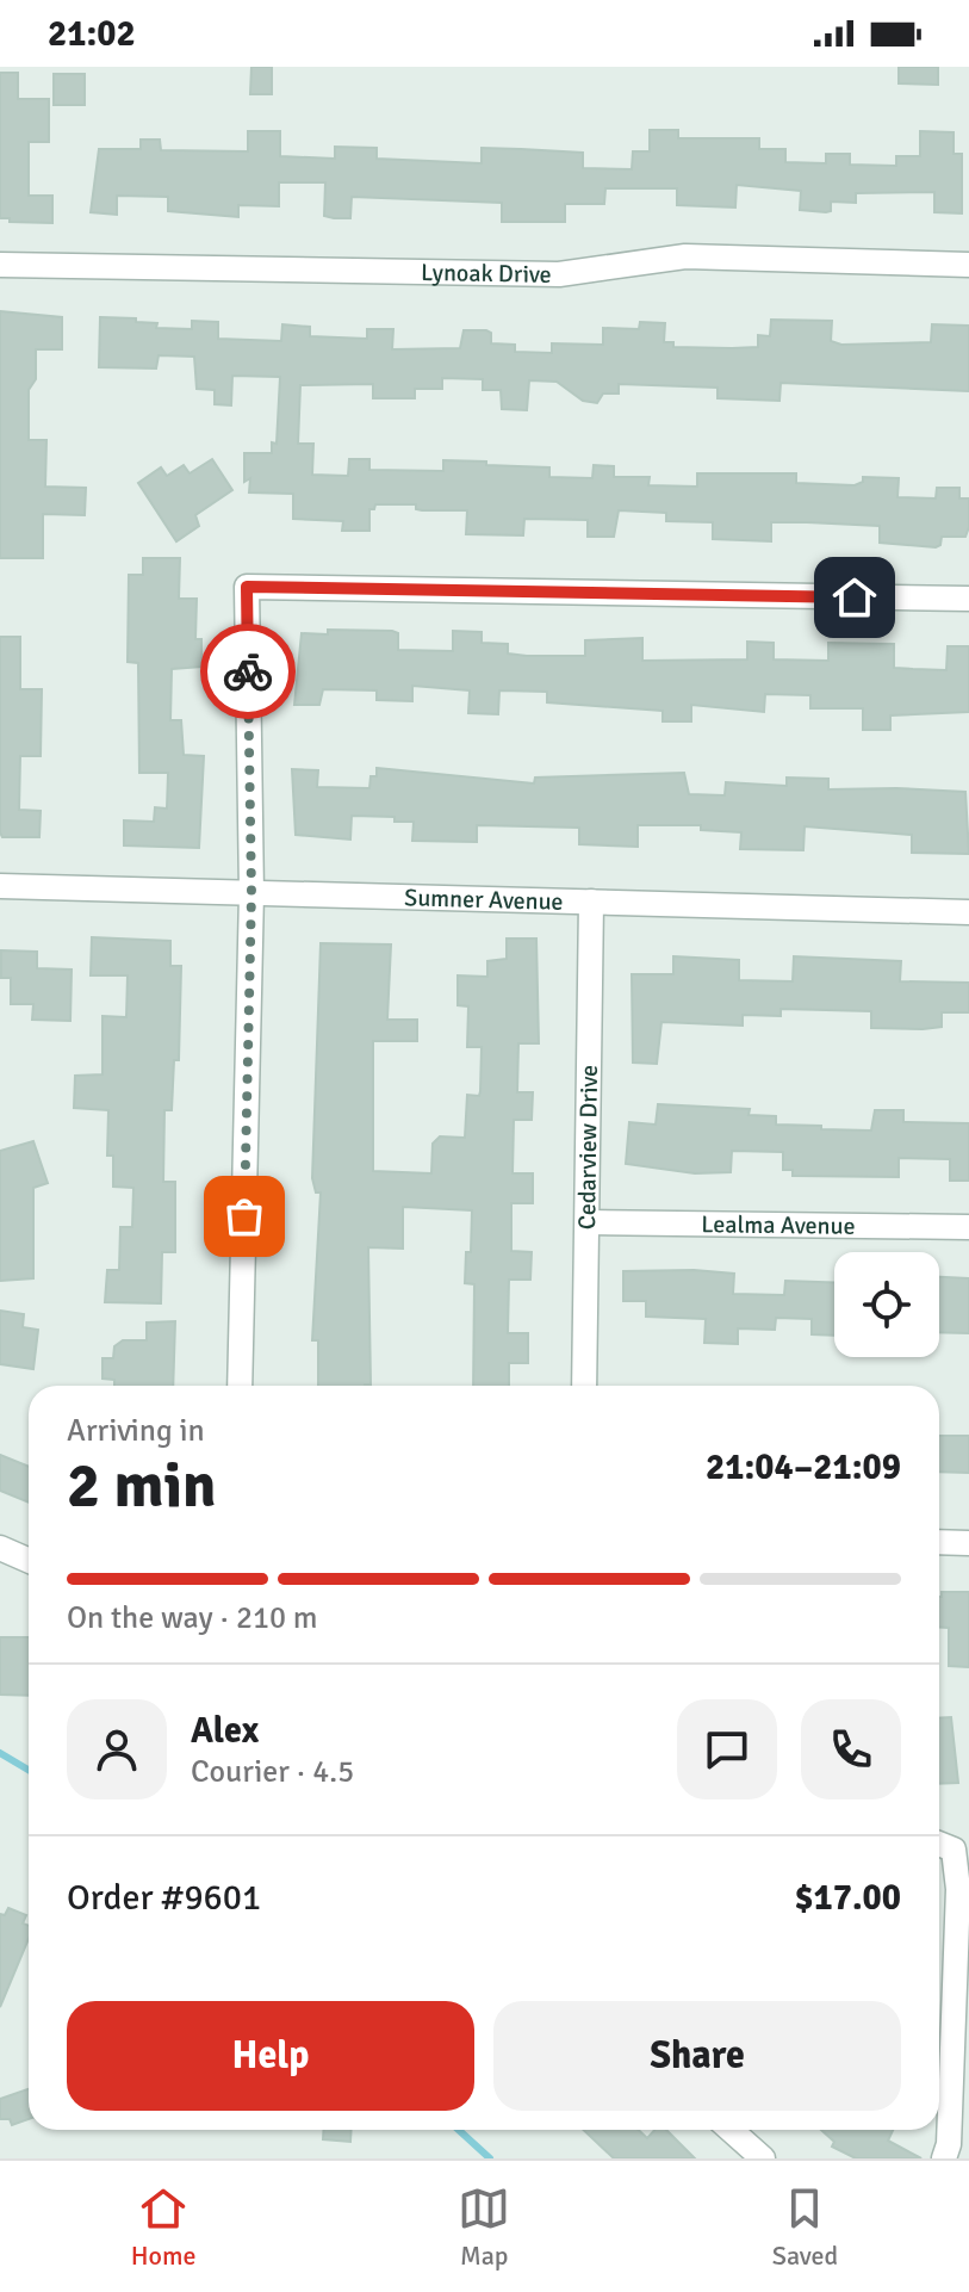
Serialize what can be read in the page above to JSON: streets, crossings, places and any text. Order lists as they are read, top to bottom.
{
  "streets": {
    "street": [
      "Lynoak Drive",
      "Sumner Avenue",
      "Cedarview Drive",
      "Lealma Avenue"
    ]
  },
  "crossings": [
    ["Sumner Avenue", "Cedarview Drive"],
    ["Cedarview Drive", "Lealma Avenue"]
  ],
  "page": {
    "status": "21:02",
    "heading": ["2 min", "Arriving in", "21:04–21:09"],
    "panel": [
      "Alex",
      "Courier · 4.5",
      "Order #9601",
      "$17.00"
    ],
    "bar": "On the way · 210 m",
    "buttons": ["Help", "Share"],
    "tabs": ["Home", "Map", "Saved"]
  }
}
